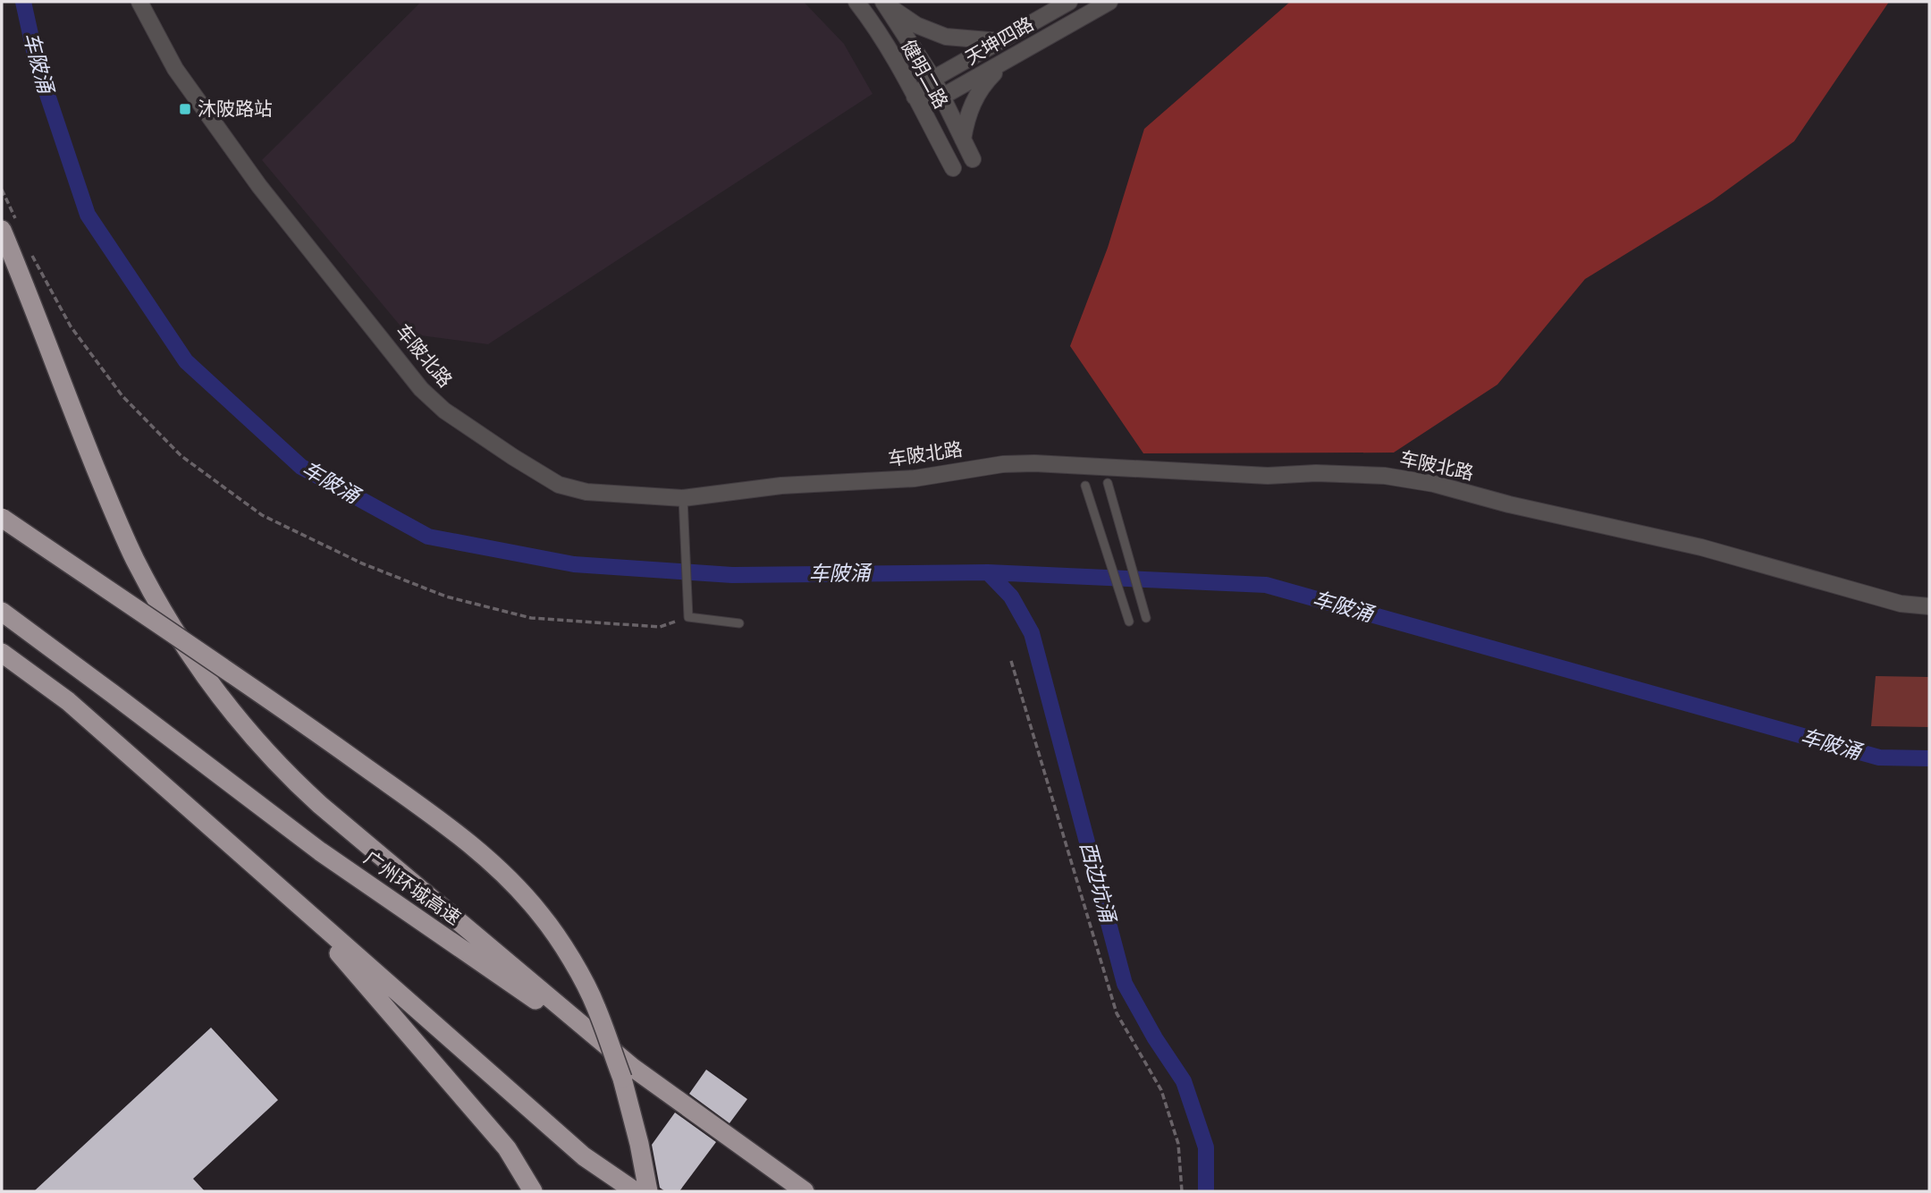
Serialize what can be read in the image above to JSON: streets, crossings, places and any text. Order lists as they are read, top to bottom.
{
  "streets": {
    "highway": ["广州环城高速"],
    "street": ["天坤四路", "健明二路", "车陂北路"]
  },
  "crossings": [
    ["天坤四路", "健明二路"]
  ],
  "water": ["车陂涌", "西边坑涌"],
  "places": {
    "transit": ["沐陂路站"]
  }
}
